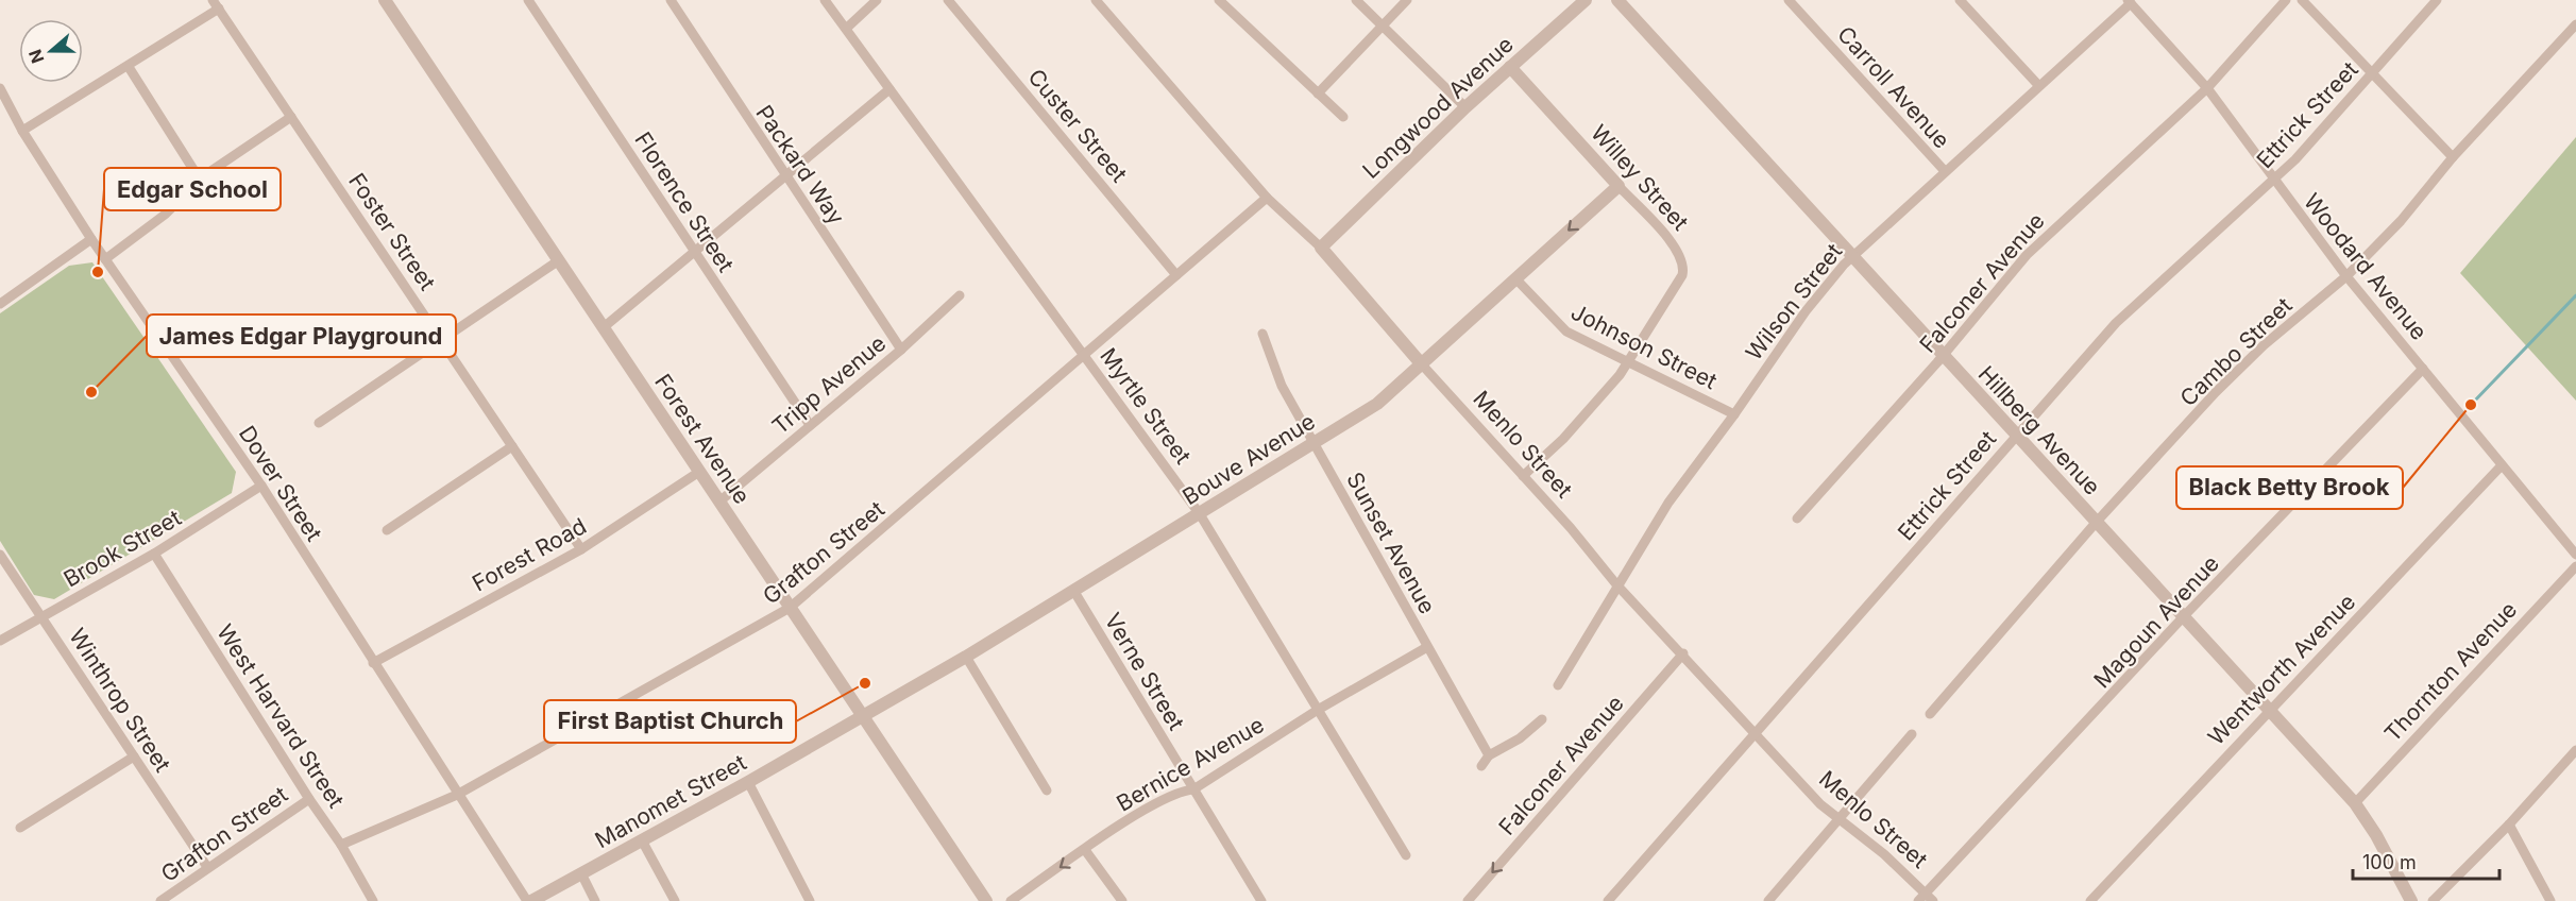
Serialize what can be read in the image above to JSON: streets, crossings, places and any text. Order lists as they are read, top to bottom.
{
  "streets": {
    "street": [
      "Carroll Avenue",
      "Longwood Avenue",
      "Ettrick Street",
      "Custer Street",
      "Packard Way",
      "Willey Street",
      "Florence Street",
      "Foster Street",
      "Woodard Avenue",
      "Falconer Avenue",
      "Wilson Street",
      "Johnson Street",
      "Cambo Street",
      "Tripp Avenue",
      "Myrtle Street",
      "Hillberg Avenue",
      "Forest Avenue",
      "Menlo Street",
      "Bouve Avenue",
      "Dover Street",
      "Sunset Avenue",
      "Brook Street",
      "Grafton Street",
      "Forest Road",
      "Magoun Avenue",
      "Wentworth Avenue",
      "Verne Street",
      "Thornton Avenue",
      "Winthrop Street",
      "West Harvard Street",
      "Bernice Avenue",
      "Manomet Street"
    ]
  },
  "crossings": [
    ["Carroll Avenue", "Wilson Street"],
    ["Longwood Avenue", "Willey Street"],
    ["Longwood Avenue", "Menlo Street"],
    ["Ettrick Street", "Woodard Avenue"],
    ["Ettrick Street", "Hillberg Avenue"],
    ["Ettrick Street", "Menlo Street"],
    ["Custer Street", "Grafton Street"],
    ["Packard Way", "Tripp Avenue"],
    ["Willey Street", "Johnson Street"],
    ["Willey Street", "Bouve Avenue"],
    ["Florence Street", "Tripp Avenue"],
    ["Foster Street", "Forest Road"],
    ["Woodard Avenue", "Falconer Avenue"],
    ["Woodard Avenue", "Wilson Street"],
    ["Woodard Avenue", "Cambo Street"],
    ["Woodard Avenue", "Magoun Avenue"],
    ["Woodard Avenue", "Wentworth Avenue"],
    ["Falconer Avenue", "Hillberg Avenue"],
    ["Falconer Avenue", "Menlo Street"],
    ["Wilson Street", "Johnson Street"],
    ["Wilson Street", "Hillberg Avenue"],
    ["Wilson Street", "Menlo Street"],
    ["Johnson Street", "Bouve Avenue"],
    ["Cambo Street", "Hillberg Avenue"],
    ["Tripp Avenue", "Forest Avenue"],
    ["Myrtle Street", "Bouve Avenue"],
    ["Myrtle Street", "Grafton Street"],
    ["Myrtle Street", "Bernice Avenue"],
    ["Hillberg Avenue", "Magoun Avenue"],
    ["Hillberg Avenue", "Wentworth Avenue"],
    ["Hillberg Avenue", "Thornton Avenue"],
    ["Forest Avenue", "Bouve Avenue"],
    ["Forest Avenue", "Grafton Street"],
    ["Forest Avenue", "Forest Road"],
    ["Forest Avenue", "Manomet Street"],
    ["Menlo Street", "Bouve Avenue"],
    ["Menlo Street", "Grafton Street"],
    ["Menlo Street", "Magoun Avenue"],
    ["Bouve Avenue", "Sunset Avenue"],
    ["Bouve Avenue", "Verne Street"],
    ["Bouve Avenue", "Manomet Street"],
    ["Dover Street", "Brook Street"],
    ["Dover Street", "Grafton Street"],
    ["Dover Street", "Forest Road"],
    ["Dover Street", "Manomet Street"],
    ["Sunset Avenue", "Bernice Avenue"],
    ["Brook Street", "Winthrop Street"],
    ["Brook Street", "West Harvard Street"],
    ["Grafton Street", "Winthrop Street"],
    ["Grafton Street", "West Harvard Street"],
    ["Verne Street", "Bernice Avenue"]
  ],
  "places": [
    "Edgar School",
    "James Edgar Playground",
    "Black Betty Brook",
    "First Baptist Church"
  ],
  "scale_bar": "100 m",
  "north": "left"
}
